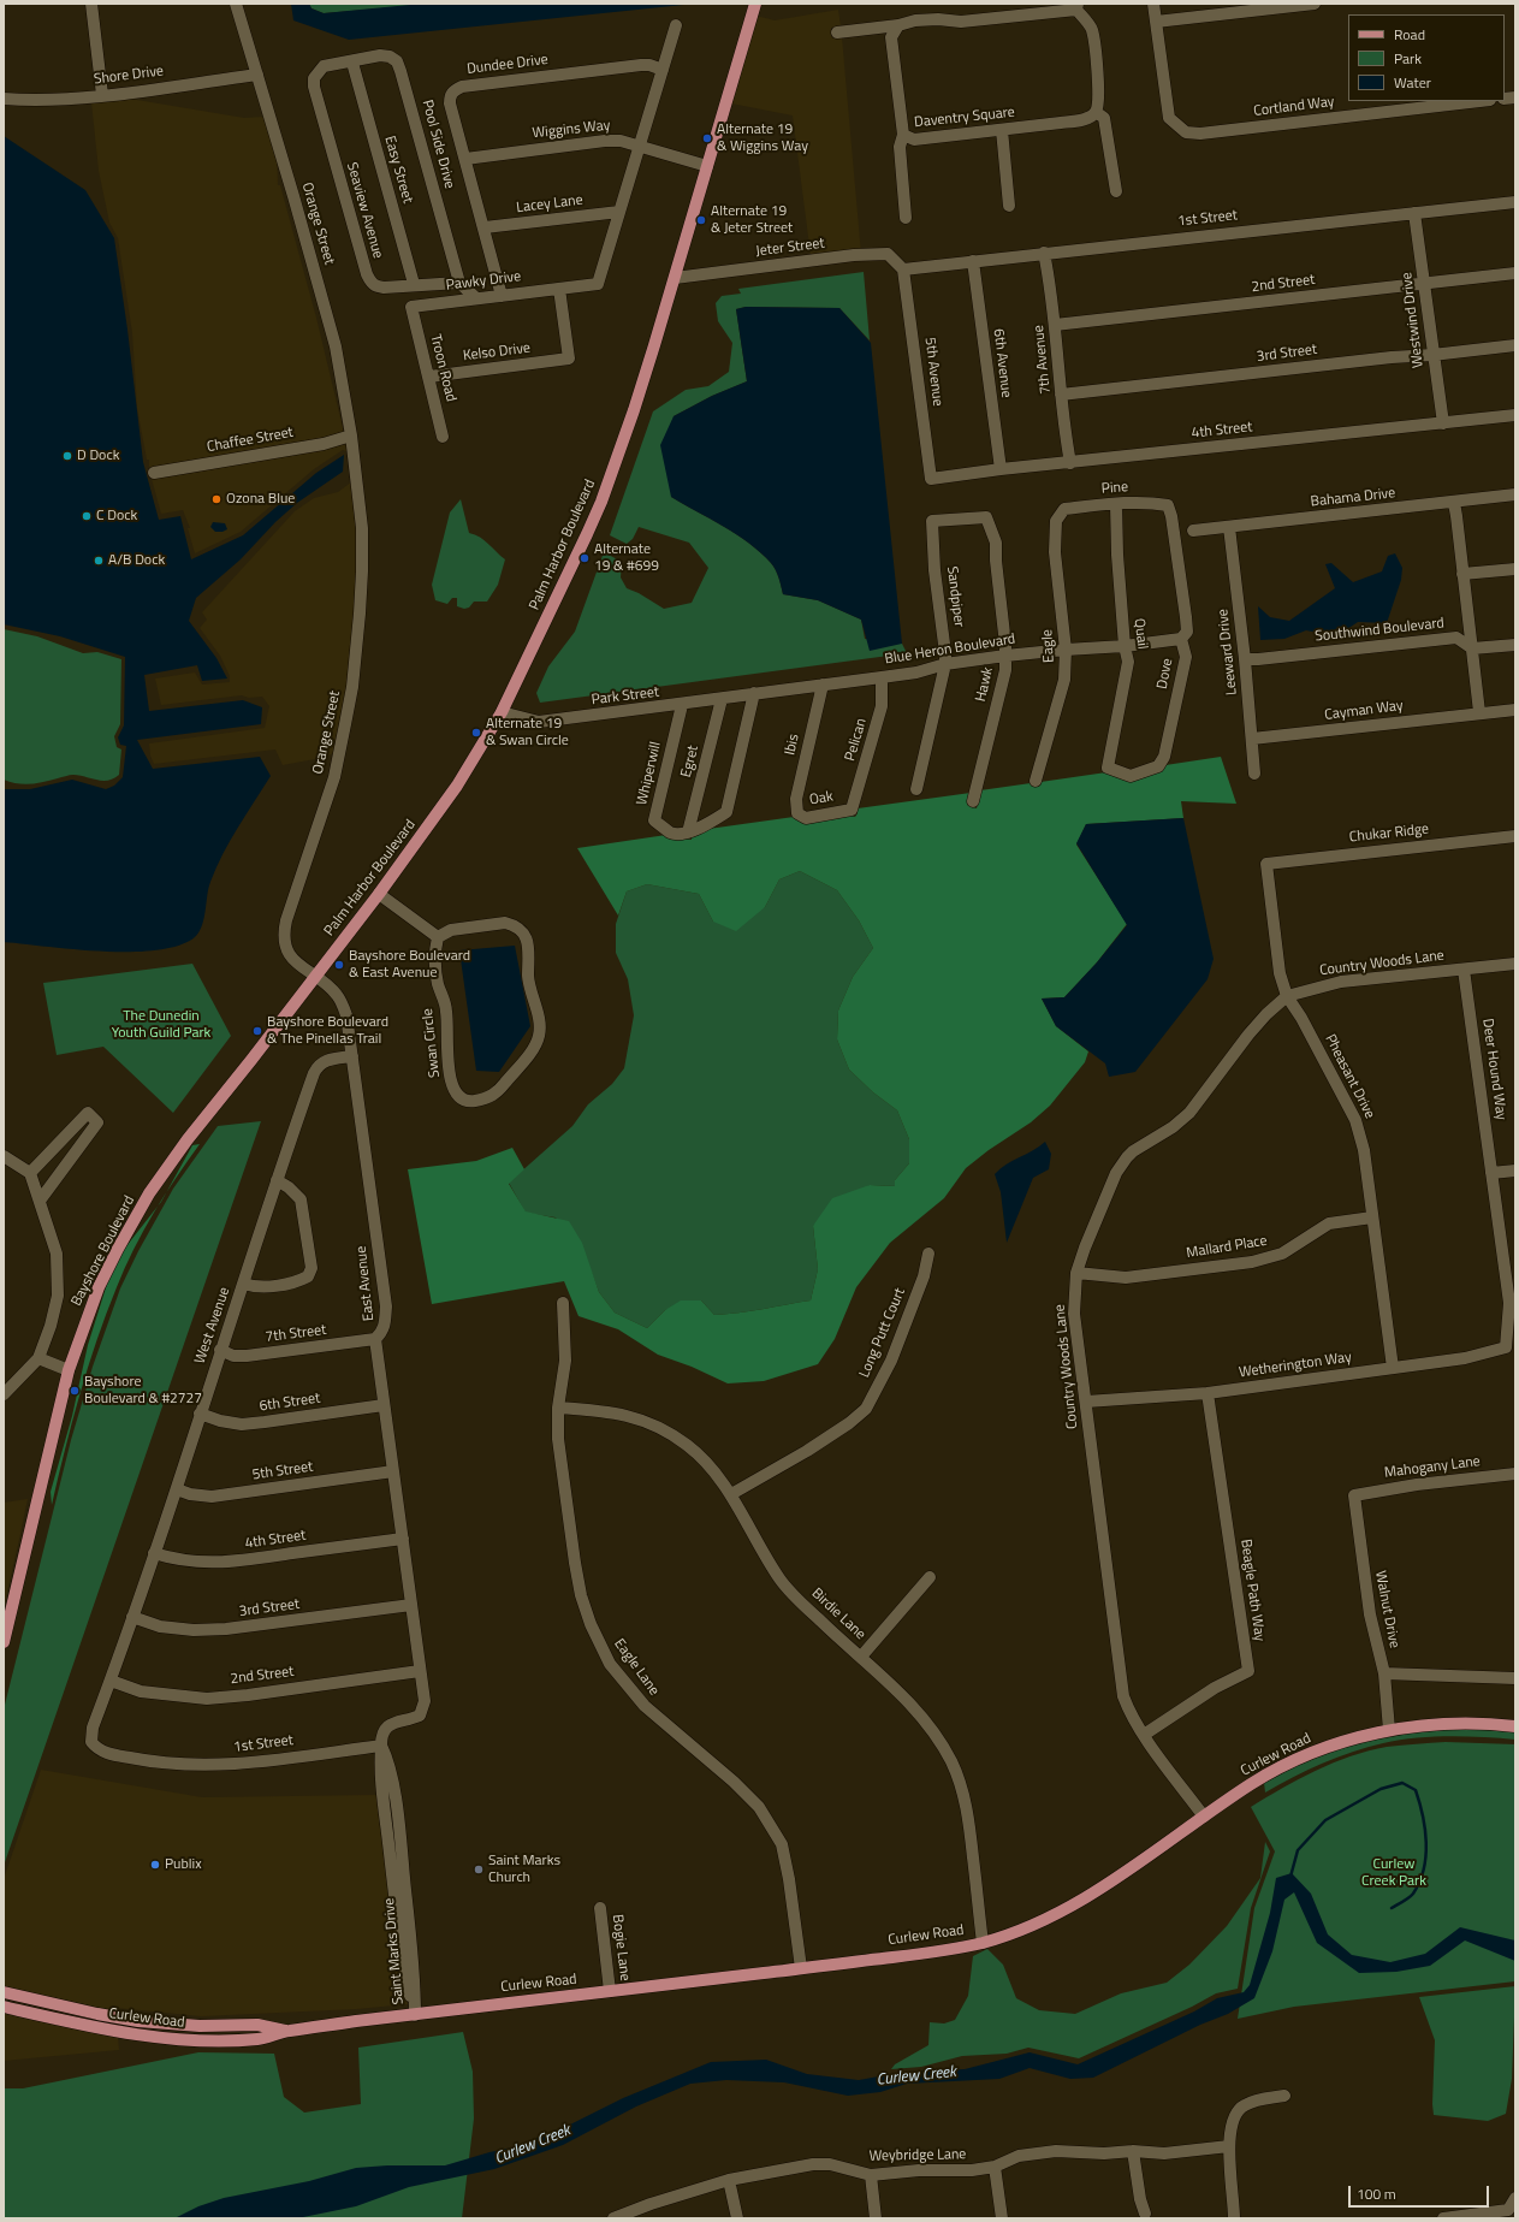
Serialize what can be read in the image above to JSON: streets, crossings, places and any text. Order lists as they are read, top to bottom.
{
  "streets": {
    "main road": ["Palm Harbor Boulevard", "Bayshore Boulevard", "Curlew Road"],
    "street": [
      "Dundee Drive",
      "Shore Drive",
      "Cortland Way",
      "Daventry Square",
      "Wiggins Way",
      "Pool Side Drive",
      "Easy Street",
      "Lacey Lane",
      "Seaview Avenue",
      "1st Street",
      "Orange Street",
      "Jeter Street",
      "Pawky Drive",
      "2nd Street",
      "Westwind Drive",
      "Kelso Drive",
      "3rd Street",
      "7th Avenue",
      "6th Avenue",
      "Troon Road",
      "5th Avenue",
      "4th Street",
      "Chaffee Street",
      "Pine",
      "Bahama Drive",
      "Sandpiper",
      "Southwind Boulevard",
      "Quail",
      "Eagle",
      "Blue Heron Boulevard",
      "Leeward Drive",
      "Dove",
      "Hawk",
      "Park Street",
      "Cayman Way",
      "Pelican",
      "Ibis",
      "Egret",
      "Whiperwill",
      "Oak",
      "Chukar Ridge",
      "Country Woods Lane",
      "Swan Circle",
      "Deer Hound Way",
      "Pheasant Drive",
      "Mallard Place",
      "East Avenue",
      "West Avenue",
      "Long Putt Court",
      "7th Street",
      "Wetherington Way",
      "6th Street",
      "Mahogany Lane",
      "5th Street",
      "Beagle Path Way",
      "Walnut Drive",
      "Birdie Lane",
      "Eagle Lane",
      "Bogie Lane",
      "Saint Marks Drive",
      "Weybridge Lane"
    ]
  },
  "crossings": [
    ["Dundee Drive", "Wiggins Way"],
    ["Dundee Drive", "Lacey Lane"],
    ["Dundee Drive", "Pawky Drive"],
    ["Shore Drive", "Orange Street"],
    ["Wiggins Way", "Palm Harbor Boulevard"],
    ["Pool Side Drive", "Easy Street"],
    ["Pool Side Drive", "Seaview Avenue"],
    ["Easy Street", "Seaview Avenue"],
    ["1st Street", "Jeter Street"],
    ["1st Street", "Westwind Drive"],
    ["1st Street", "7th Avenue"],
    ["1st Street", "6th Avenue"],
    ["1st Street", "5th Avenue"],
    ["1st Street", "East Avenue"],
    ["1st Street", "West Avenue"],
    ["1st Street", "Saint Marks Drive"],
    ["Orange Street", "Chaffee Street"],
    ["Orange Street", "Palm Harbor Boulevard"],
    ["Orange Street", "Bayshore Boulevard"],
    ["Orange Street", "East Avenue"],
    ["Jeter Street", "5th Avenue"],
    ["Jeter Street", "Palm Harbor Boulevard"],
    ["Pawky Drive", "Kelso Drive"],
    ["Pawky Drive", "Troon Road"],
    ["2nd Street", "Westwind Drive"],
    ["2nd Street", "7th Avenue"],
    ["2nd Street", "East Avenue"],
    ["2nd Street", "West Avenue"],
    ["Westwind Drive", "3rd Street"],
    ["Westwind Drive", "4th Street"],
    ["Kelso Drive", "Troon Road"],
    ["3rd Street", "7th Avenue"],
    ["3rd Street", "East Avenue"],
    ["3rd Street", "West Avenue"],
    ["7th Avenue", "4th Street"],
    ["6th Avenue", "4th Street"],
    ["5th Avenue", "4th Street"],
    ["4th Street", "East Avenue"],
    ["4th Street", "West Avenue"],
    ["Pine", "Quail"],
    ["Pine", "Eagle"],
    ["Pine", "Dove"],
    ["Bahama Drive", "Leeward Drive"],
    ["Palm Harbor Boulevard", "Park Street"],
    ["Palm Harbor Boulevard", "Bayshore Boulevard"],
    ["Palm Harbor Boulevard", "East Avenue"],
    ["Sandpiper", "Blue Heron Boulevard"],
    ["Sandpiper", "Hawk"],
    ["Southwind Boulevard", "Leeward Drive"],
    ["Quail", "Blue Heron Boulevard"],
    ["Quail", "Dove"],
    ["Eagle", "Blue Heron Boulevard"],
    ["Blue Heron Boulevard", "Dove"],
    ["Blue Heron Boulevard", "Hawk"],
    ["Blue Heron Boulevard", "Park Street"],
    ["Blue Heron Boulevard", "Pelican"],
    ["Blue Heron Boulevard", "Ibis"],
    ["Leeward Drive", "Cayman Way"],
    ["Park Street", "Egret"],
    ["Park Street", "Whiperwill"],
    ["Pelican", "Oak"],
    ["Ibis", "Oak"],
    ["Egret", "Whiperwill"],
    ["Chukar Ridge", "Pheasant Drive"],
    ["Country Woods Lane", "Deer Hound Way"],
    ["Country Woods Lane", "Pheasant Drive"],
    ["Country Woods Lane", "Mallard Place"],
    ["Country Woods Lane", "Wetherington Way"],
    ["Country Woods Lane", "Beagle Path Way"],
    ["Country Woods Lane", "Curlew Road"],
    ["Deer Hound Way", "Wetherington Way"],
    ["Pheasant Drive", "Mallard Place"],
    ["Pheasant Drive", "Wetherington Way"],
    ["Bayshore Boulevard", "East Avenue"],
    ["East Avenue", "West Avenue"],
    ["East Avenue", "7th Street"],
    ["East Avenue", "6th Street"],
    ["East Avenue", "5th Street"],
    ["East Avenue", "Saint Marks Drive"],
    ["West Avenue", "7th Street"],
    ["West Avenue", "6th Street"],
    ["West Avenue", "5th Street"],
    ["Long Putt Court", "Birdie Lane"],
    ["Wetherington Way", "Beagle Path Way"],
    ["Mahogany Lane", "Walnut Drive"],
    ["Walnut Drive", "Curlew Road"],
    ["Birdie Lane", "Eagle Lane"],
    ["Birdie Lane", "Curlew Road"],
    ["Eagle Lane", "Curlew Road"],
    ["Curlew Road", "Bogie Lane"],
    ["Curlew Road", "Saint Marks Drive"]
  ],
  "water": ["Curlew Creek"],
  "parks": ["The Dunedin Youth Guild Park", "Curlew Creek Park"],
  "places": [
    "Alternate 19 & Wiggins Way",
    "Alternate 19 & Jeter Street",
    "D Dock",
    "Ozona Blue",
    "C Dock",
    "Alternate 19 & #699",
    "A/B Dock",
    "Alternate 19 & Swan Circle",
    "Bayshore Boulevard & East Avenue",
    "Bayshore Boulevard & The Pinellas Trail",
    "Bayshore Boulevard & #2727",
    "Publix",
    "Saint Marks Church"
  ],
  "legend": ["Road", "Park", "Water"],
  "scale_bar": "100 m"
}
